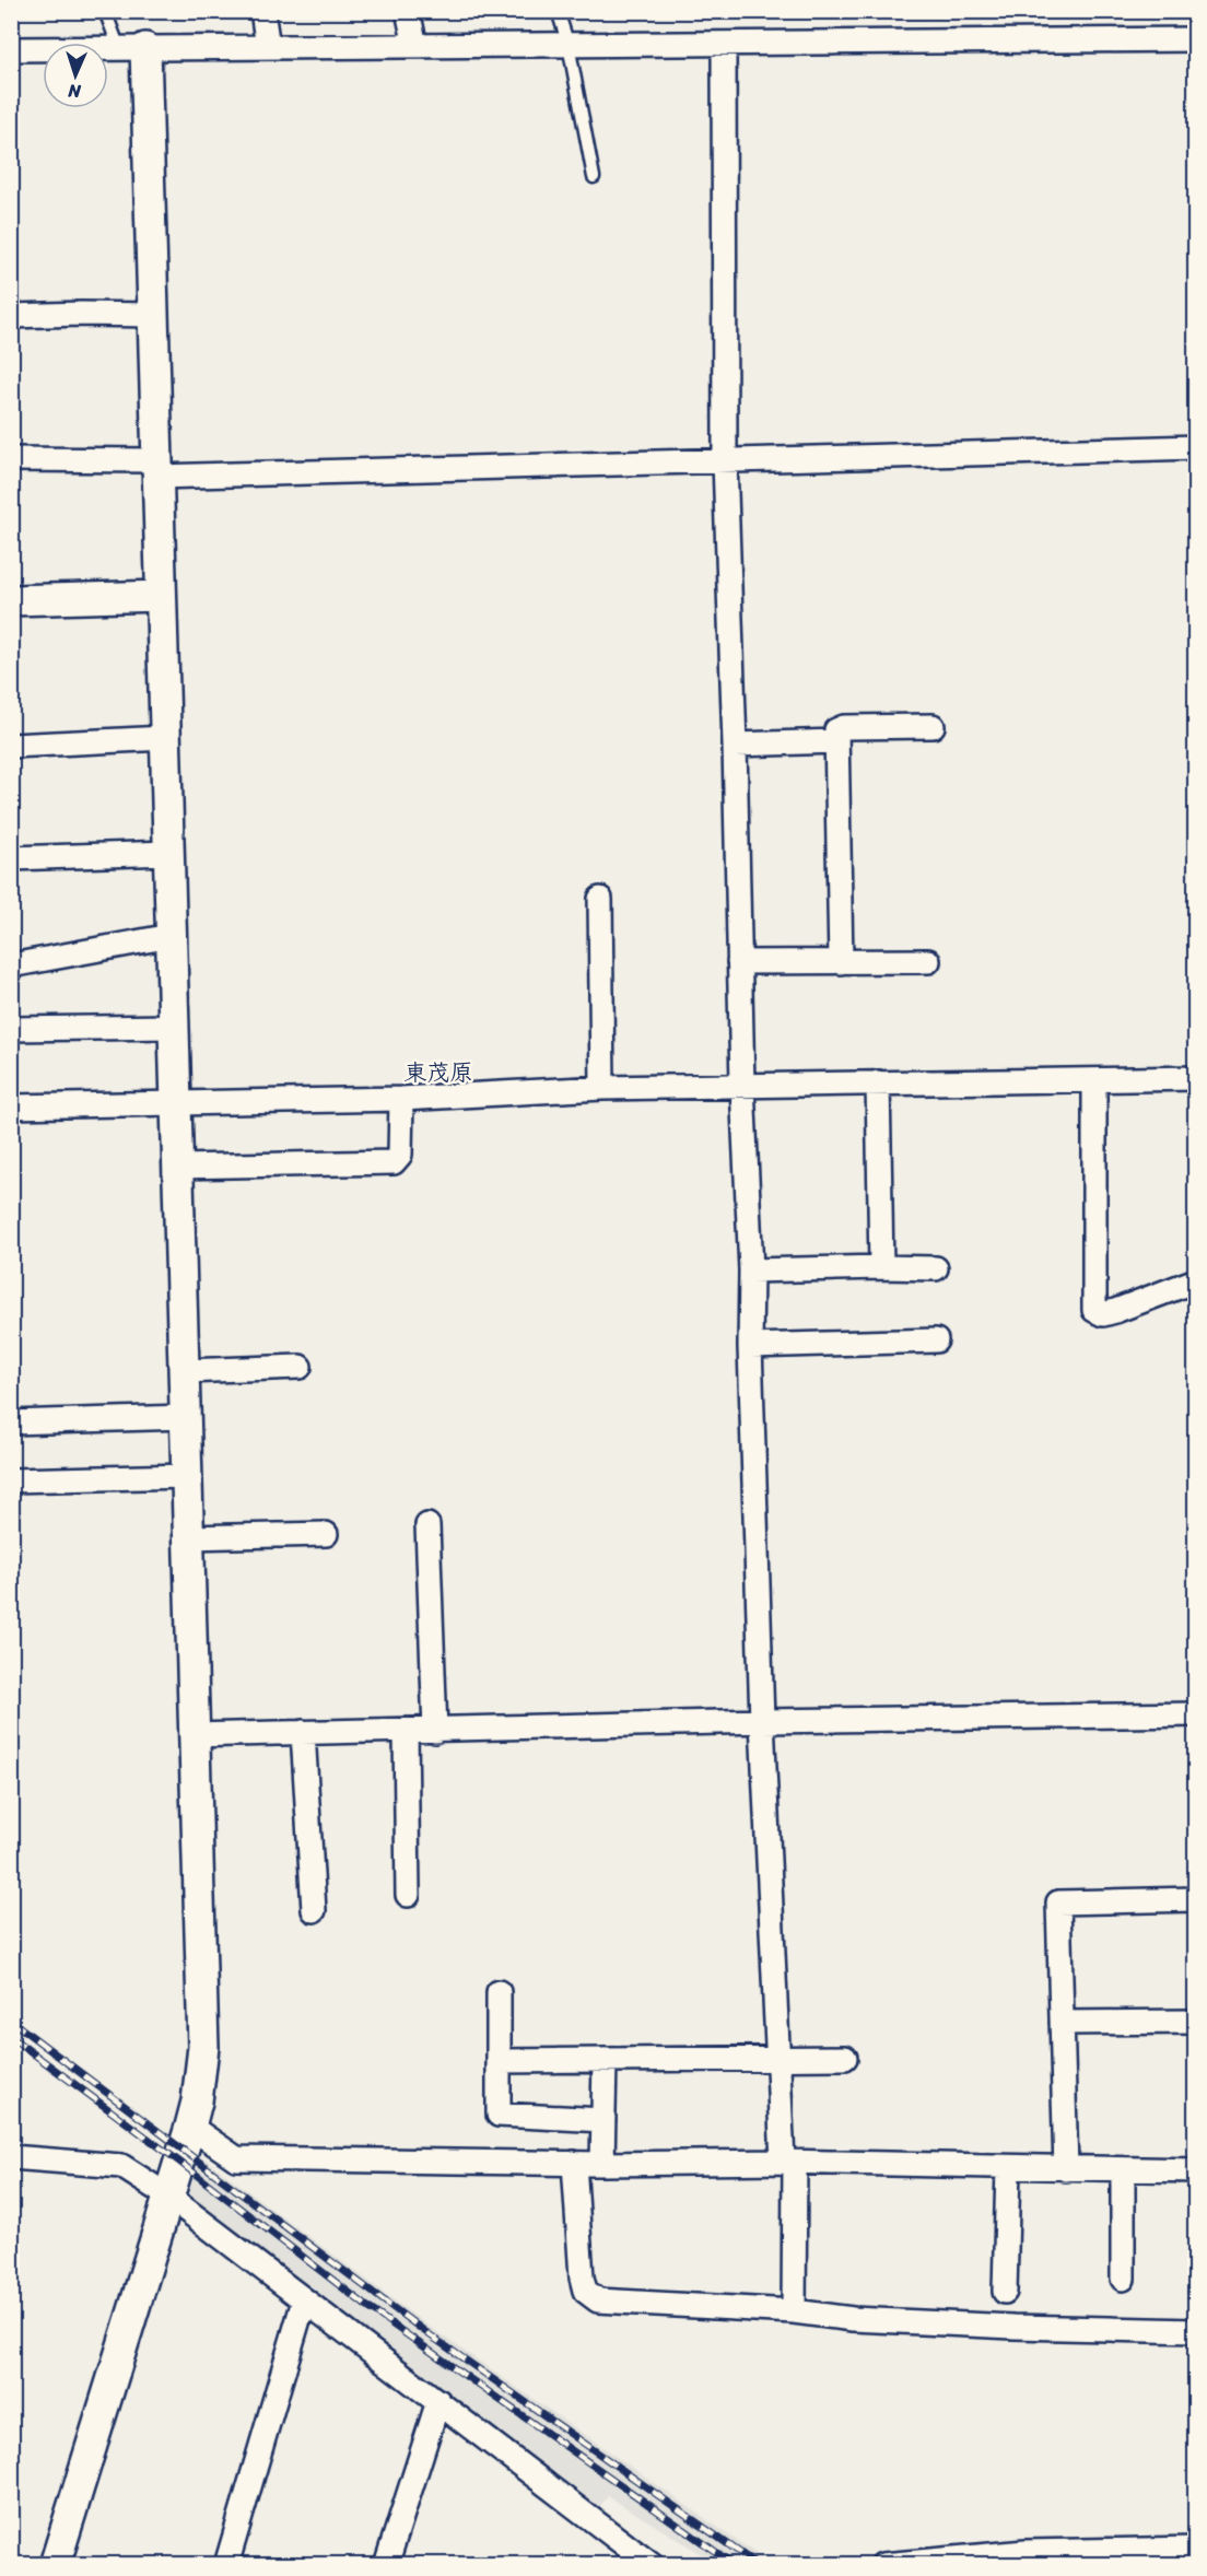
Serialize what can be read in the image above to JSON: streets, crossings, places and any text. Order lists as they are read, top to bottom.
{
  "districts": ["東茂原"],
  "north": "bottom"
}
